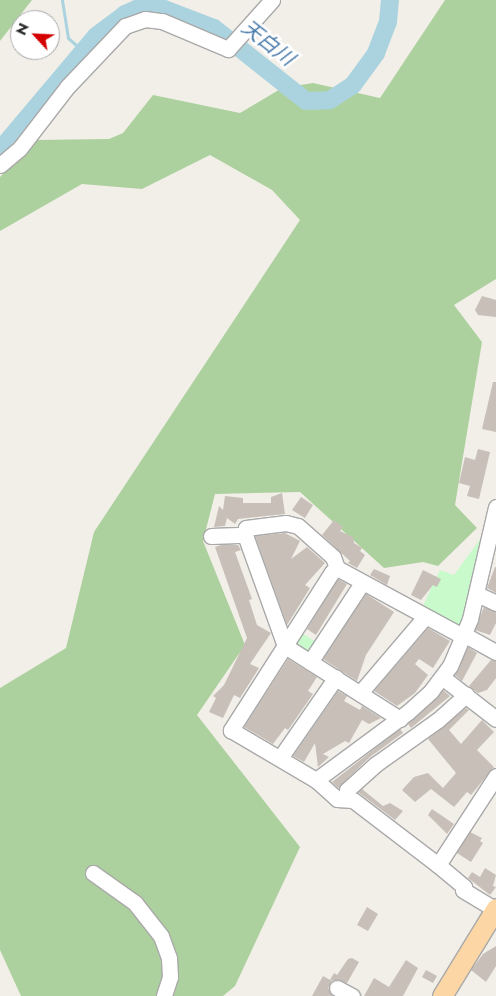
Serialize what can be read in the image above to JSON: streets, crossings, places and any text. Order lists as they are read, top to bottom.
{
  "water": ["天白川"],
  "north": "top left"
}
